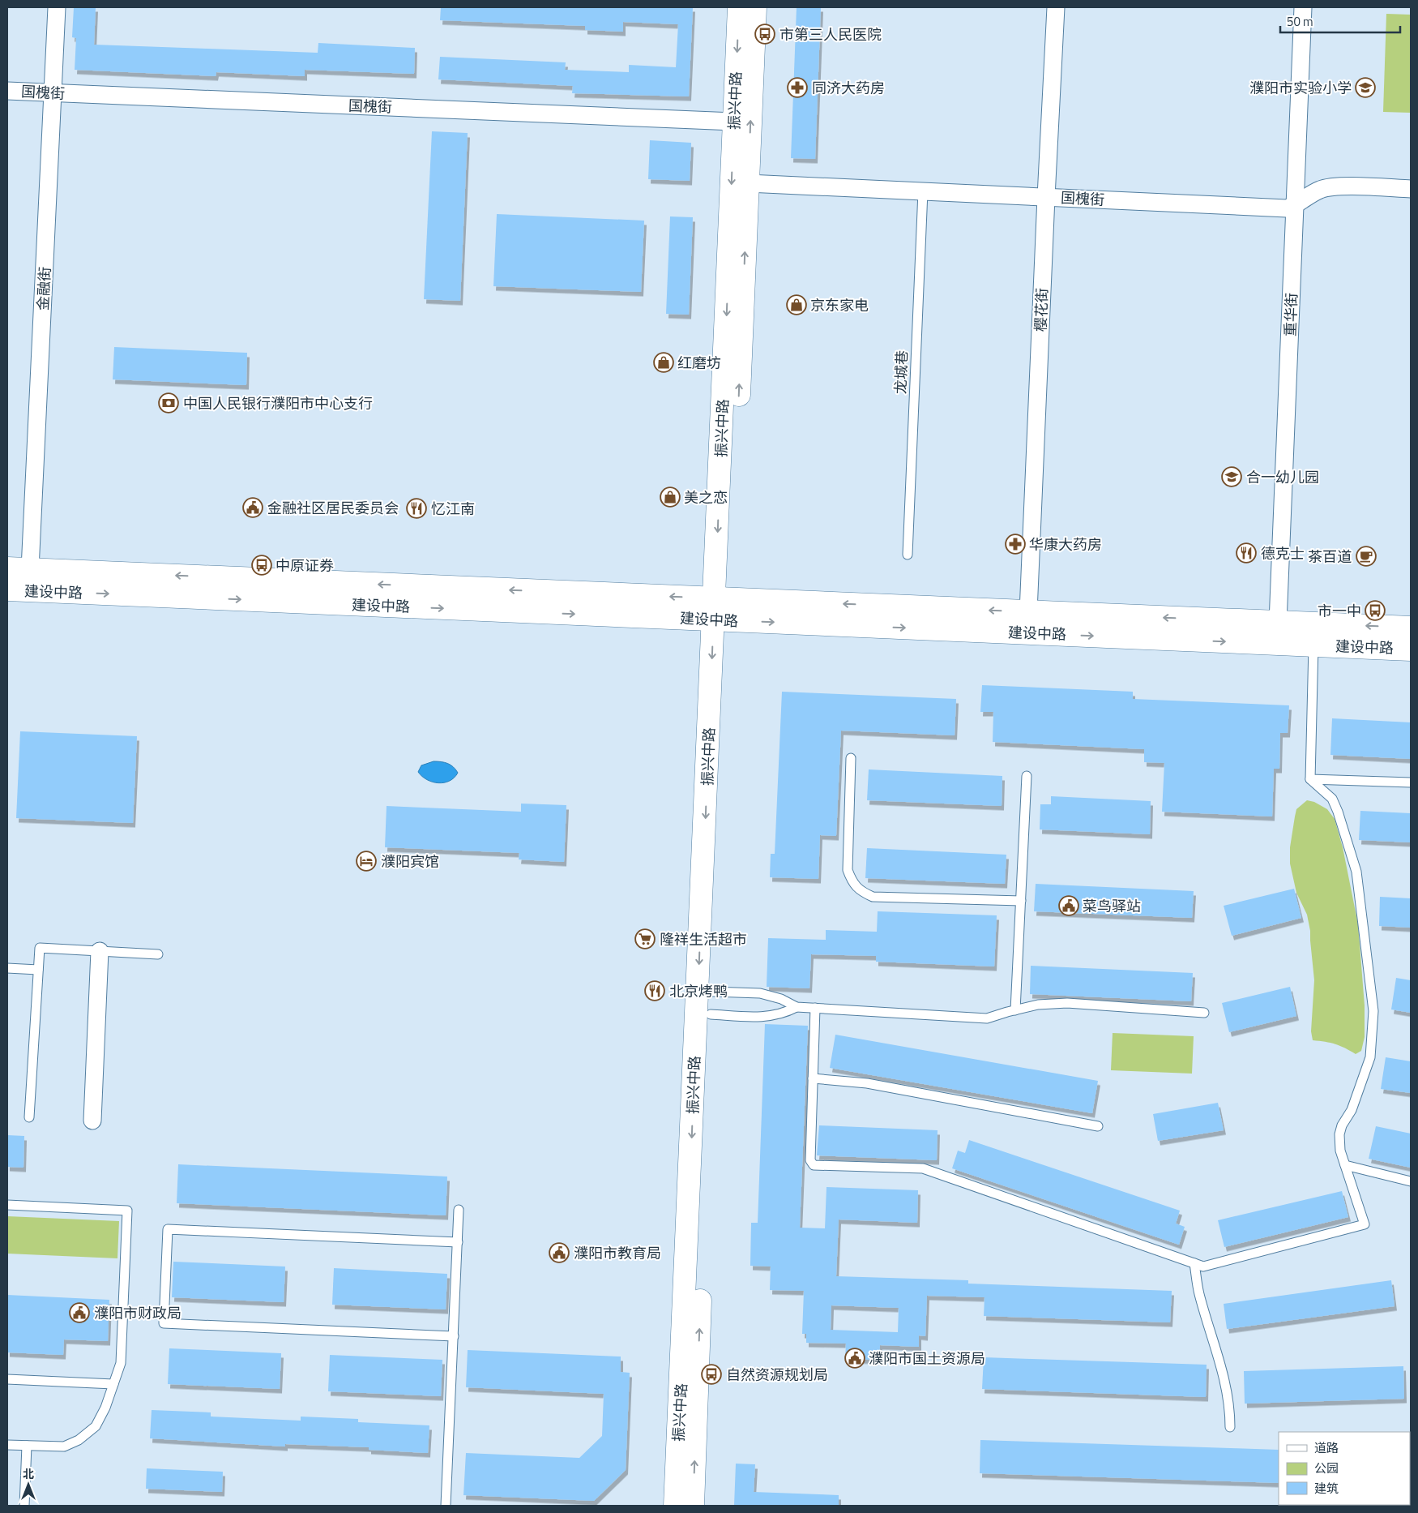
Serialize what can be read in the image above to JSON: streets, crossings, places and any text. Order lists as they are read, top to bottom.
{
  "streets": {
    "street": [
      "国槐街",
      "振兴中路",
      "金融街",
      "樱花街",
      "重华街",
      "建设中路"
    ],
    "lane": ["龙城巷"]
  },
  "crossings": [
    ["国槐街", "振兴中路"],
    ["国槐街", "金融街"],
    ["国槐街", "樱花街"],
    ["国槐街", "重华街"],
    ["国槐街", "龙城巷"],
    ["振兴中路", "建设中路"],
    ["金融街", "建设中路"],
    ["樱花街", "建设中路"],
    ["重华街", "建设中路"]
  ],
  "places": {
    "bus stop": [
      "市第三人民医院",
      "中原证券",
      "市一中",
      "自然资源规划局"
    ],
    "pharmacy": ["同济大药房", "华康大药房"],
    "school or university": ["濮阳市实验小学", "合一幼儿园"],
    "shop": ["京东家电", "红磨坊", "美之恋"],
    "bank": ["中国人民银行濮阳市中心支行"],
    "public building": [
      "金融社区居民委员会",
      "菜鸟驿站",
      "濮阳市教育局",
      "濮阳市财政局",
      "濮阳市国土资源局"
    ],
    "restaurant": ["忆江南", "德克士", "北京烤鸭"],
    "cafe": ["茶百道"],
    "hotel": ["濮阳宾馆"],
    "supermarket": ["隆祥生活超市"]
  },
  "legend": ["道路", "公园", "建筑"],
  "scale_bar": "50 m",
  "north": "top"
}
